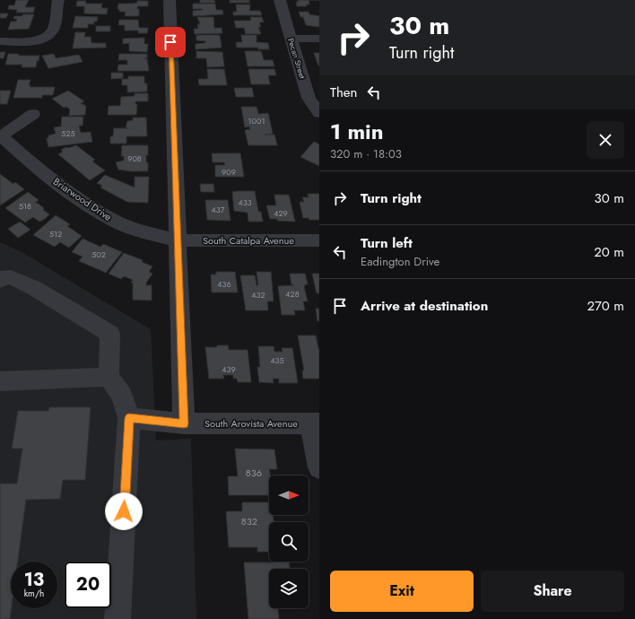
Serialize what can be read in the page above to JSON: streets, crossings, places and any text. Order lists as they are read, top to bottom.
{
  "streets": {
    "street": [
      "Pecan Street",
      "Briarwood Drive",
      "South Catalpa Avenue",
      "South Arovista Avenue"
    ]
  },
  "crossings": [
    ["Briarwood Drive", "South Catalpa Avenue"]
  ],
  "house_numbers": [
    "1001",
    "525",
    "908",
    "909",
    "433",
    "518",
    "437",
    "429",
    "512",
    "502",
    "436",
    "428",
    "432",
    "435",
    "439",
    "836",
    "832"
  ],
  "north": "right",
  "page": {
    "turn": ["30 m", "Turn right"],
    "then": "Then",
    "heading": ["1 min", "320 m · 18:03"],
    "list": [
      {
        "name": "Turn right",
        "value": "30 m"
      },
      {
        "name": "Turn left",
        "note": "Eadington Drive",
        "value": "20 m"
      },
      {
        "name": "Arrive at destination",
        "value": "270 m"
      }
    ],
    "speed": "13 km/h",
    "limit": "20",
    "buttons": ["Exit", "Share"]
  }
}
